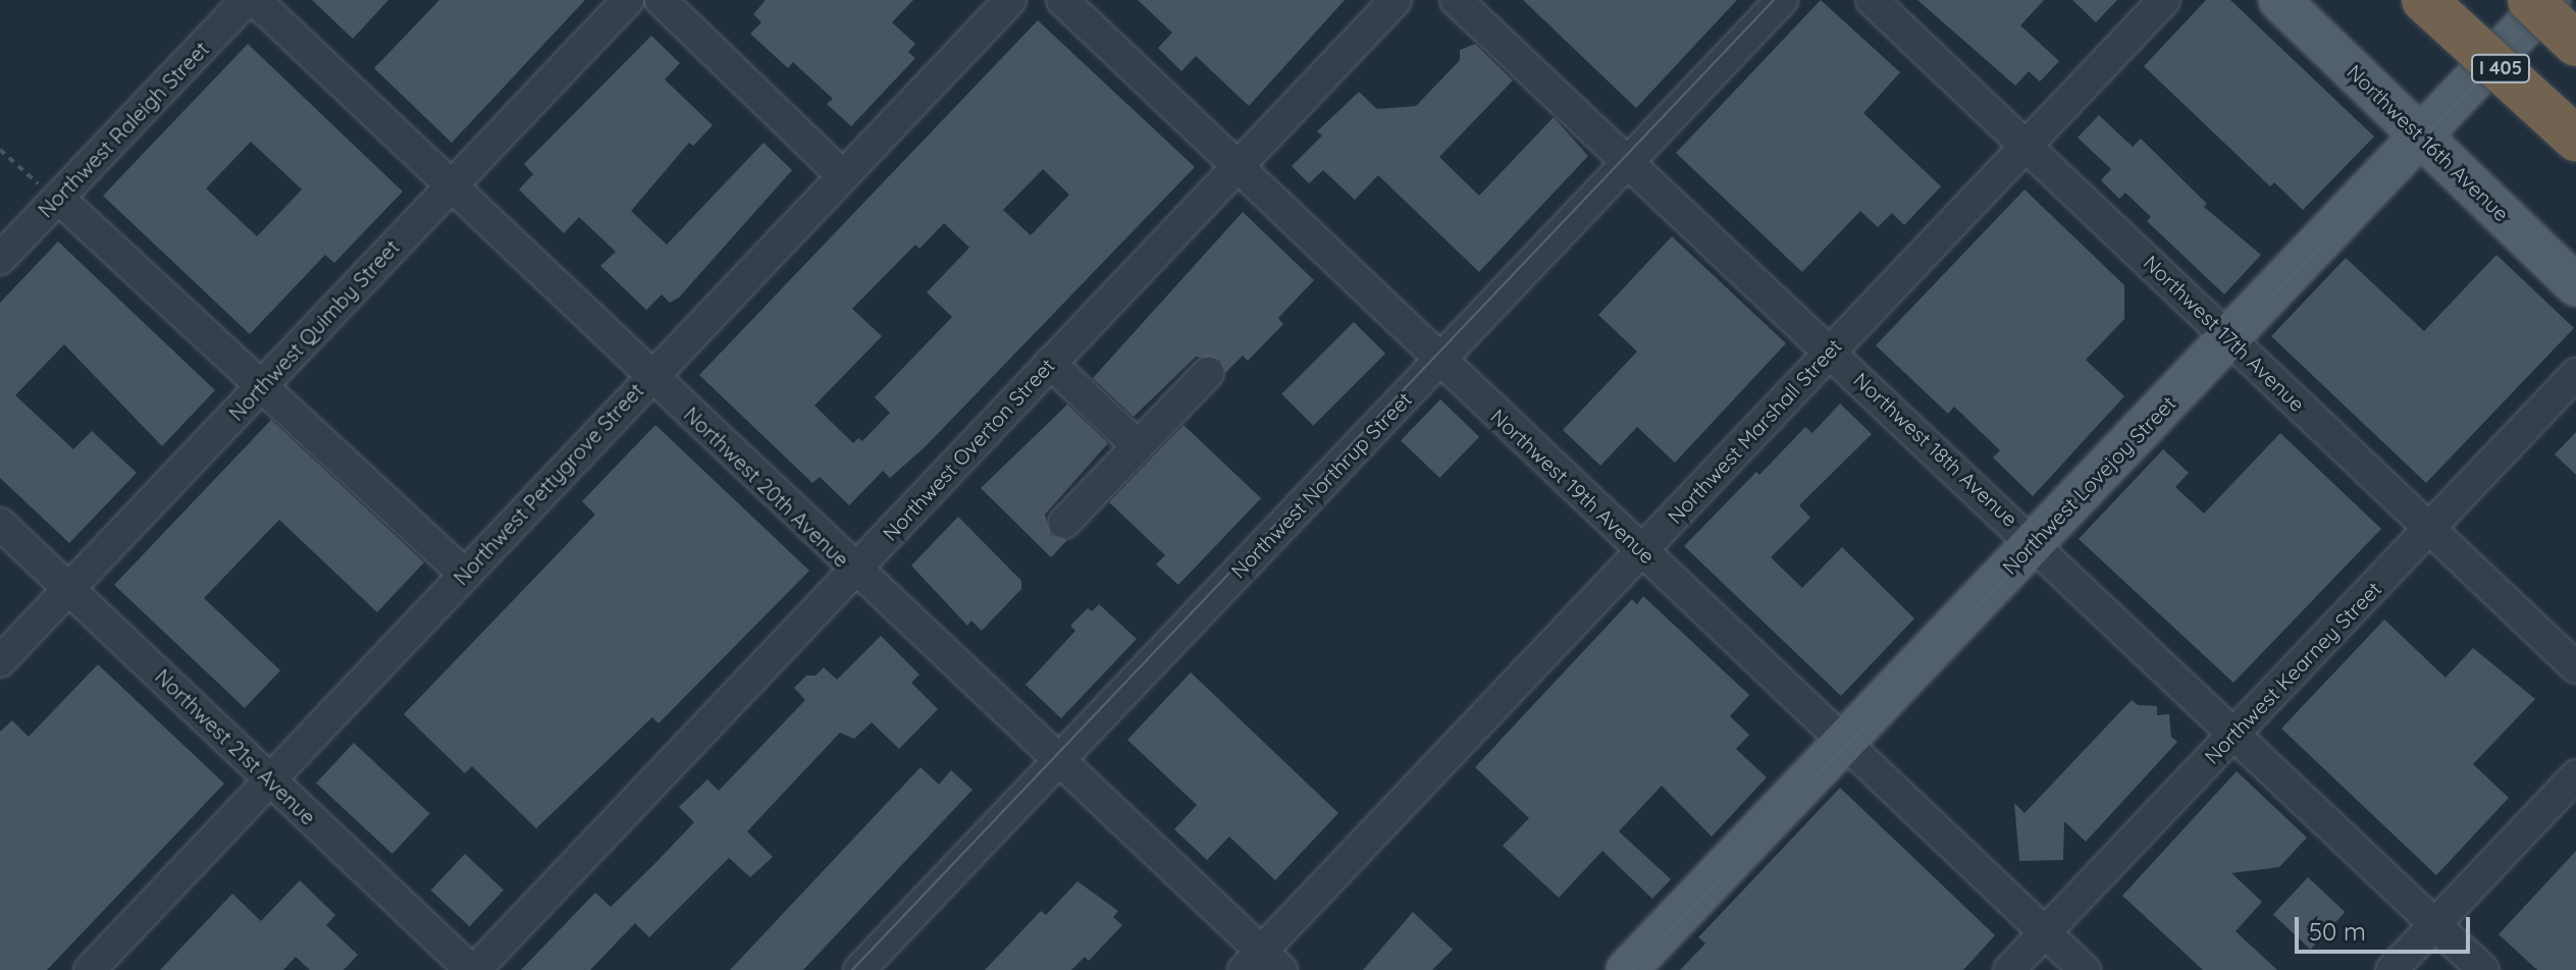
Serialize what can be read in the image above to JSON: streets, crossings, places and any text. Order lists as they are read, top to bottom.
{
  "streets": {
    "highway": ["I 405"],
    "main road": ["Northwest 16th Avenue", "Northwest Lovejoy Street"],
    "street": [
      "Northwest Raleigh Street",
      "Northwest Quimby Street",
      "Northwest 17th Avenue",
      "Northwest Marshall Street",
      "Northwest Overton Street",
      "Northwest 18th Avenue",
      "Northwest Pettygrove Street",
      "Northwest Northrup Street",
      "Northwest 19th Avenue",
      "Northwest 20th Avenue",
      "Northwest Kearney Street",
      "Northwest 21st Avenue"
    ]
  },
  "crossings": [
    ["Northwest 16th Avenue", "Northwest Lovejoy Street"],
    ["Northwest Quimby Street", "Northwest 20th Avenue"],
    ["Northwest Quimby Street", "Northwest 21st Avenue"],
    ["Northwest 17th Avenue", "Northwest Marshall Street"],
    ["Northwest 17th Avenue", "Northwest Lovejoy Street"],
    ["Northwest 17th Avenue", "Northwest Kearney Street"],
    ["Northwest Marshall Street", "Northwest 18th Avenue"],
    ["Northwest Marshall Street", "Northwest 19th Avenue"],
    ["Northwest Marshall Street", "Northwest 20th Avenue"],
    ["Northwest Overton Street", "Northwest 19th Avenue"],
    ["Northwest Overton Street", "Northwest 20th Avenue"],
    ["Northwest Overton Street", "Northwest 21st Avenue"],
    ["Northwest 18th Avenue", "Northwest Northrup Street"],
    ["Northwest 18th Avenue", "Northwest Lovejoy Street"],
    ["Northwest 18th Avenue", "Northwest Kearney Street"],
    ["Northwest Pettygrove Street", "Northwest 20th Avenue"],
    ["Northwest Pettygrove Street", "Northwest 21st Avenue"],
    ["Northwest Northrup Street", "Northwest 19th Avenue"],
    ["Northwest Northrup Street", "Northwest 20th Avenue"],
    ["Northwest Lovejoy Street", "Northwest 19th Avenue"],
    ["Northwest 19th Avenue", "Northwest Kearney Street"]
  ],
  "scale_bar": "50 m"
}
